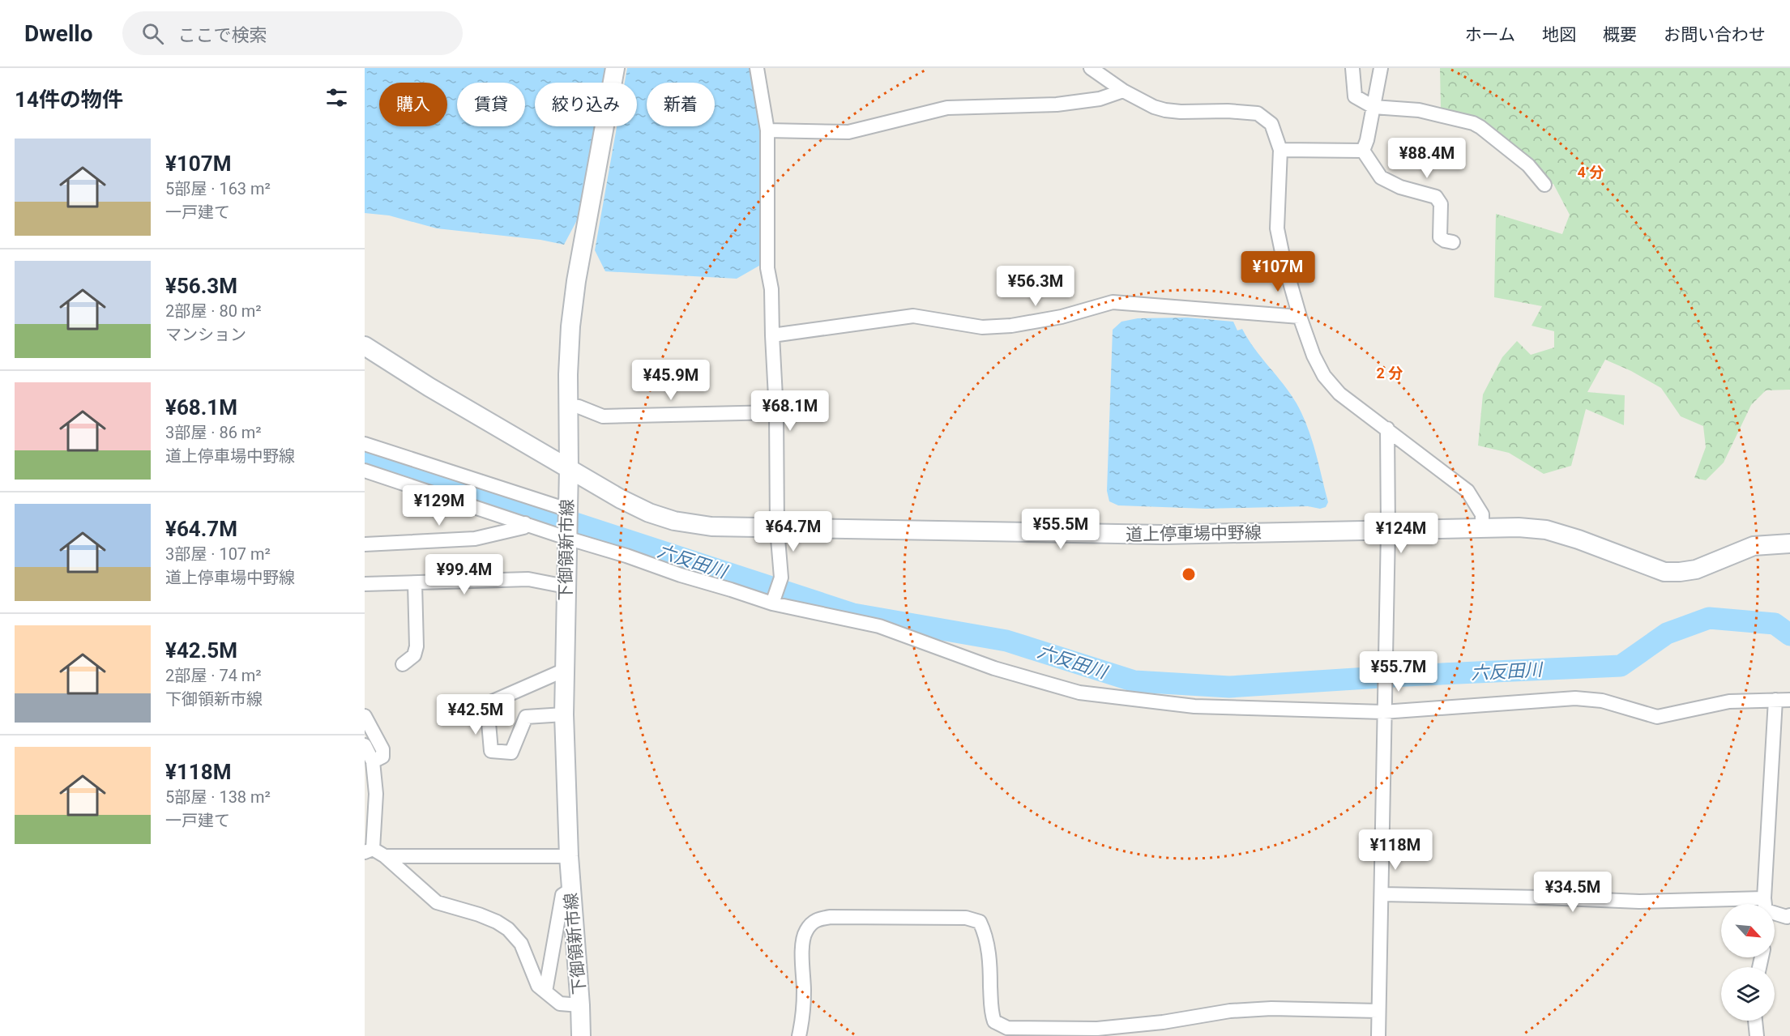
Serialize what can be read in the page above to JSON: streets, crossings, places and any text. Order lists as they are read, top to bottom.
{
  "streets": {
    "main road": ["道上停車場中野線", "下御領新市線"]
  },
  "crossings": [
    ["道上停車場中野線", "下御領新市線"]
  ],
  "water": ["六反田川"],
  "north": "bottom right",
  "page": {
    "header": "Dwello",
    "search": "ここで検索",
    "nav": [
      "ホーム",
      "地図",
      "概要",
      "お問い合わせ"
    ],
    "heading": "14件の物件",
    "chip": [
      "購入",
      "賃貸",
      "絞り込み",
      "新着"
    ],
    "list": [
      {
        "name": "¥107M",
        "note": "5部屋 · 163 m² · 一戸建て"
      },
      {
        "name": "¥56.3M",
        "note": "2部屋 · 80 m² · マンション"
      },
      {
        "name": "¥68.1M",
        "note": "3部屋 · 86 m² · 道上停車場中野線"
      },
      {
        "name": "¥64.7M",
        "note": "3部屋 · 107 m² · 道上停車場中野線"
      },
      {
        "name": "¥42.5M",
        "note": "2部屋 · 74 m² · 下御領新市線"
      },
      {
        "name": "¥118M",
        "note": "5部屋 · 138 m² · 一戸建て"
      }
    ],
    "price": [
      "¥88.4M",
      "¥107M",
      "¥56.3M",
      "¥45.9M",
      "¥68.1M",
      "¥129M",
      "¥55.5M",
      "¥64.7M",
      "¥124M",
      "¥99.4M",
      "¥55.7M",
      "¥42.5M",
      "¥118M",
      "¥34.5M"
    ]
  },
  "rings": ["4 分", "2 分"]
}
